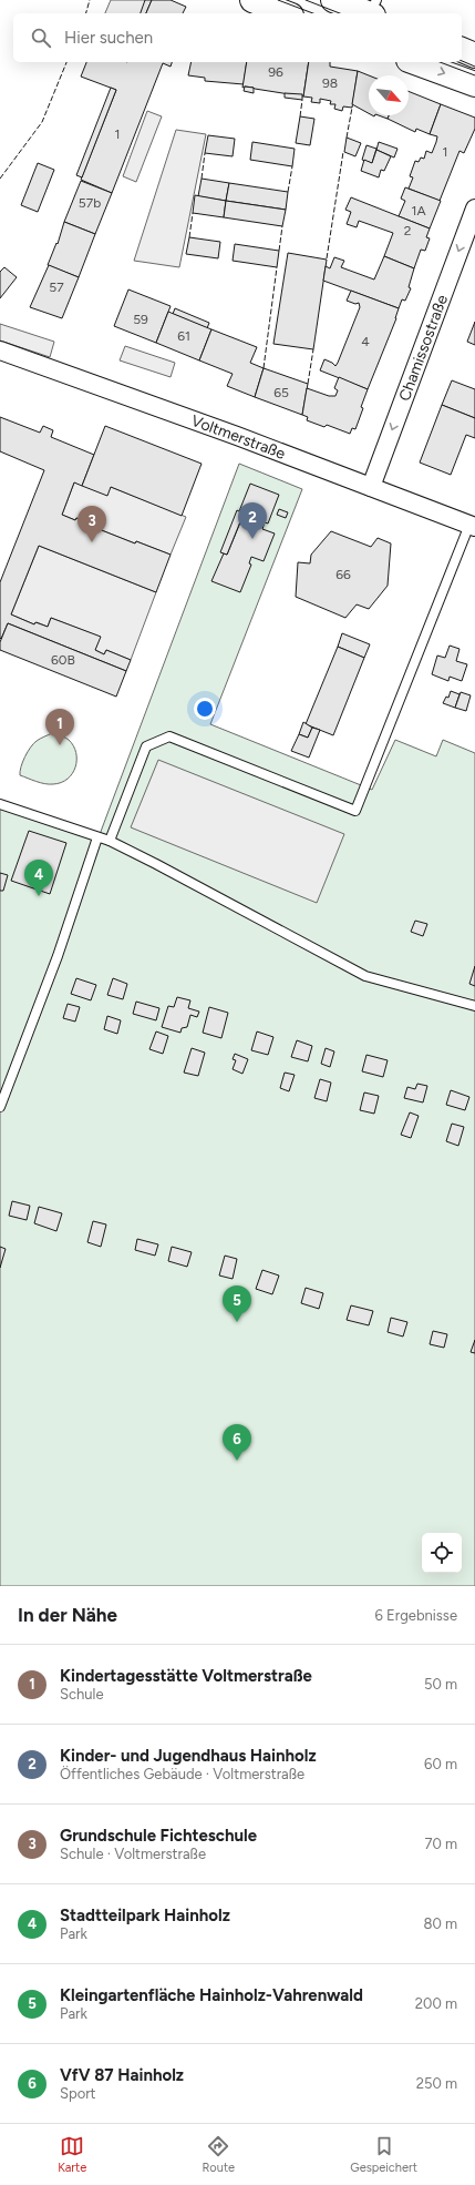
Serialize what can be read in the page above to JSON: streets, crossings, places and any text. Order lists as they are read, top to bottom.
{
  "streets": {
    "street": ["Chamissostraße", "Voltmerstraße"]
  },
  "crossings": [
    ["Chamissostraße", "Voltmerstraße"]
  ],
  "one_way": ["Chamissostraße"],
  "house_numbers": [
    "96",
    "98",
    "1",
    "1",
    "57b",
    "1A",
    "2",
    "57",
    "59",
    "61",
    "4",
    "65",
    "66",
    "60B"
  ],
  "north": "bottom right",
  "page": {
    "search": "Hier suchen",
    "pins": [
      "2",
      "3",
      "1",
      "4",
      "5",
      "6"
    ],
    "heading": ["In der Nähe", "6 Ergebnisse"],
    "list": [
      {
        "mark": "1",
        "name": "Kindertagesstätte Voltmerstraße",
        "note": "Schule",
        "value": "50 m"
      },
      {
        "mark": "2",
        "name": "Kinder- und Jugendhaus Hainholz",
        "note": "Öffentliches Gebäude · Voltmerstraße",
        "value": "60 m"
      },
      {
        "mark": "3",
        "name": "Grundschule Fichteschule",
        "note": "Schule · Voltmerstraße",
        "value": "70 m"
      },
      {
        "mark": "4",
        "name": "Stadtteilpark Hainholz",
        "note": "Park",
        "value": "80 m"
      },
      {
        "mark": "5",
        "name": "Kleingartenfläche Hainholz-Vahrenwald",
        "note": "Park",
        "value": "200 m"
      },
      {
        "mark": "6",
        "name": "VfV 87 Hainholz",
        "note": "Sport",
        "value": "250 m"
      }
    ],
    "nav": ["Karte", "Route", "Gespeichert"]
  }
}
